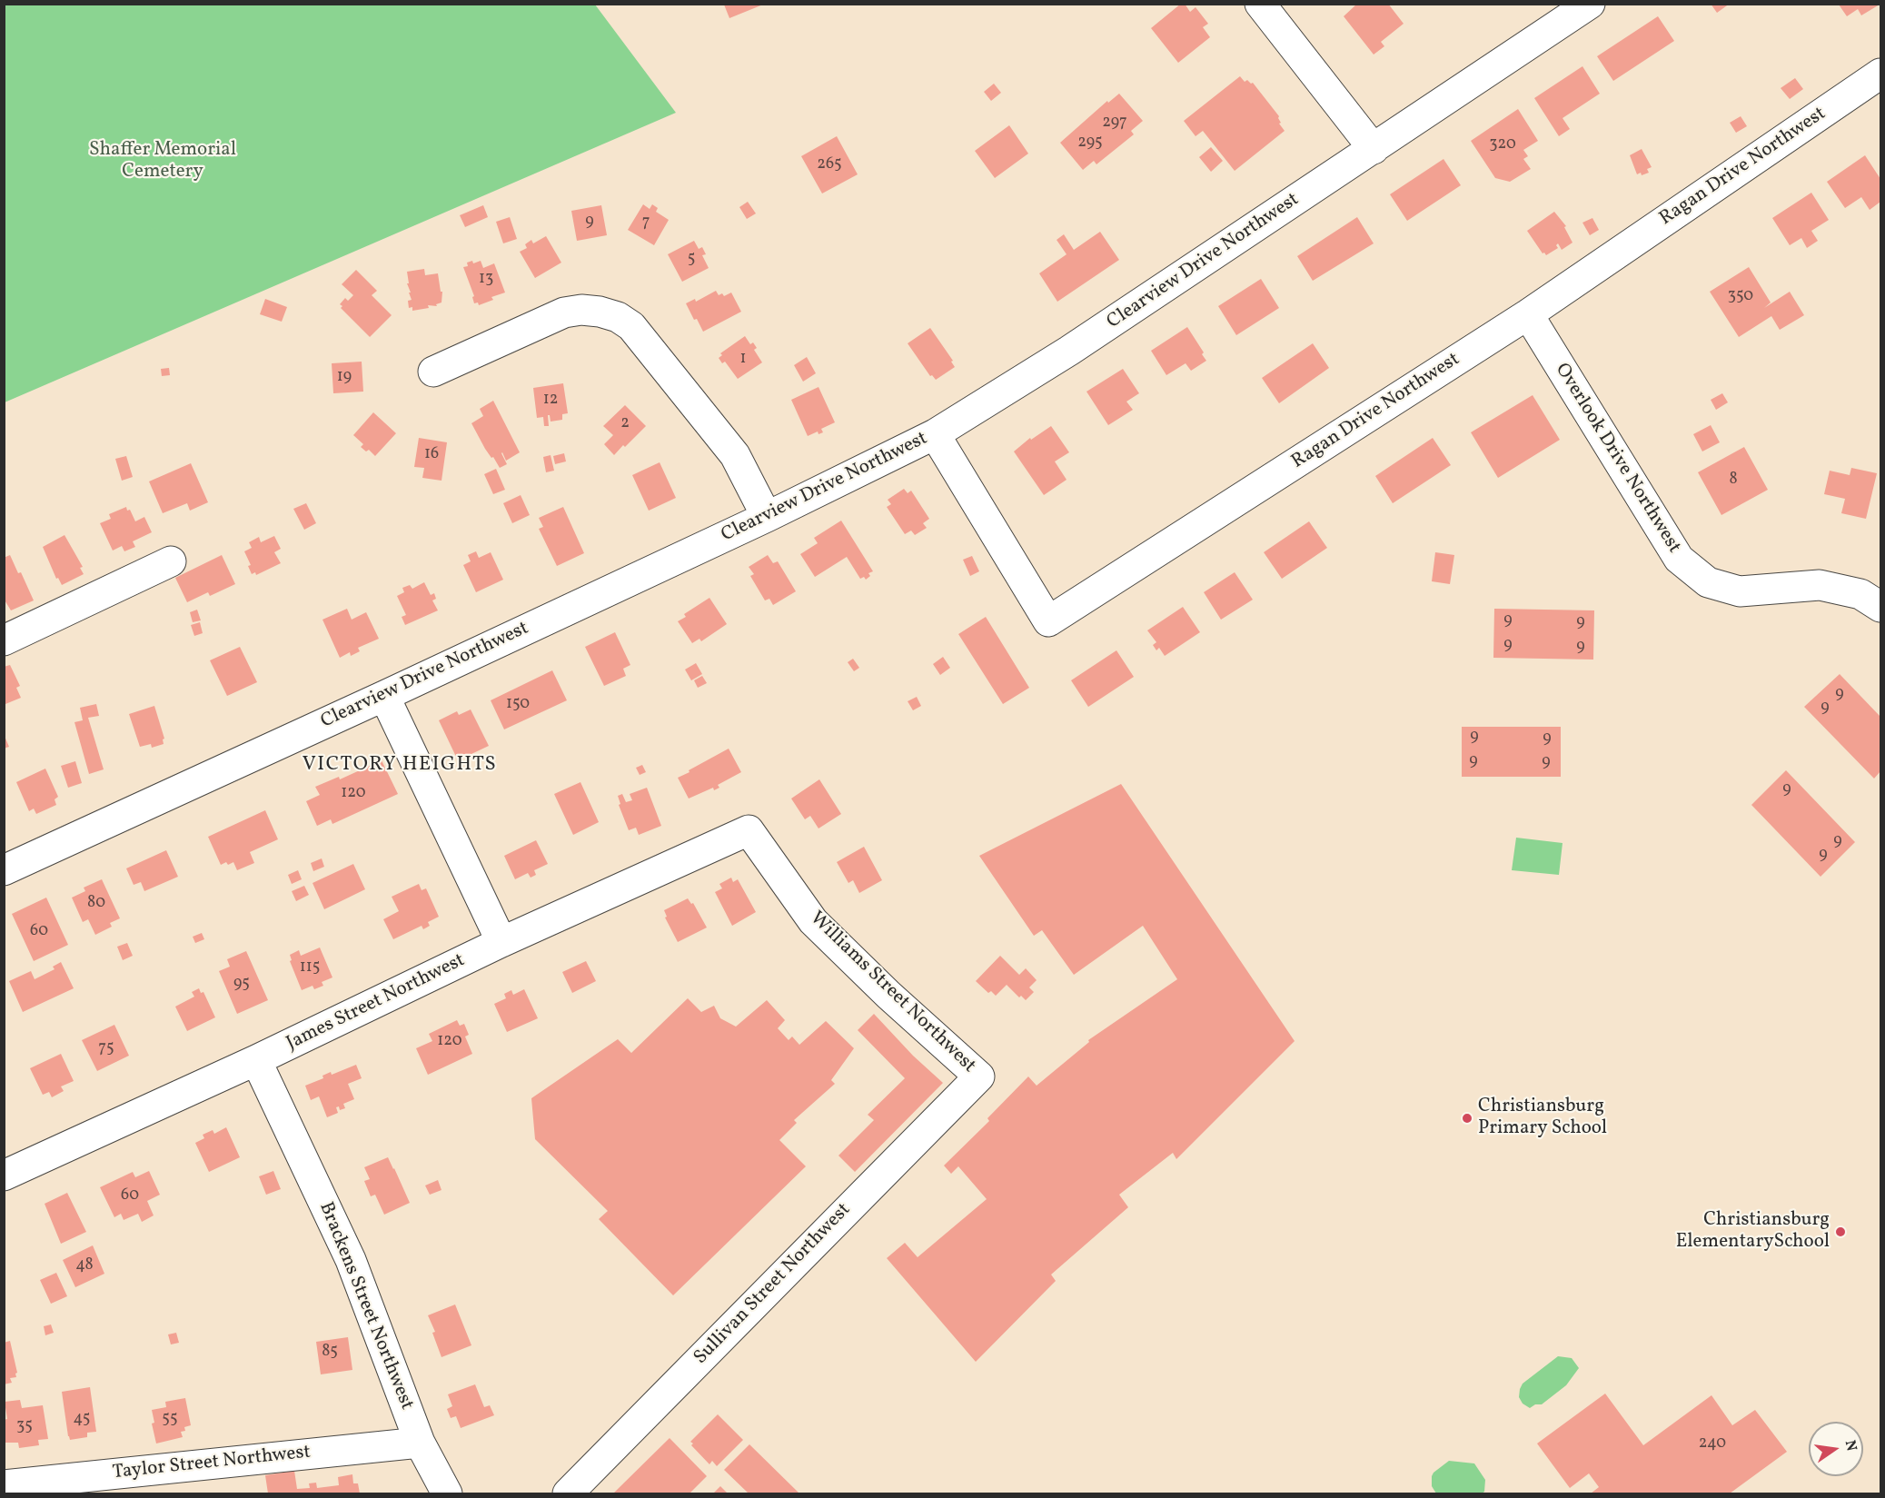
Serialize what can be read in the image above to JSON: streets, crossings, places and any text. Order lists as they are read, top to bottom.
{
  "streets": {
    "street": [
      "Ragan Drive Northwest",
      "Clearview Drive Northwest",
      "Overlook Drive Northwest",
      "Williams Street Northwest",
      "James Street Northwest",
      "Sullivan Street Northwest",
      "Brackens Street Northwest",
      "Taylor Street Northwest"
    ]
  },
  "crossings": [
    ["Ragan Drive Northwest", "Clearview Drive Northwest"],
    ["Ragan Drive Northwest", "Overlook Drive Northwest"],
    ["Williams Street Northwest", "James Street Northwest"],
    ["Williams Street Northwest", "Sullivan Street Northwest"],
    ["James Street Northwest", "Brackens Street Northwest"],
    ["Brackens Street Northwest", "Taylor Street Northwest"]
  ],
  "districts": ["VICTORY HEIGHTS"],
  "parks": ["Shaffer Memorial Cemetery"],
  "places": ["Christiansburg Primary School", "Christiansburg ElementarySchool"],
  "house_numbers": [
    "297",
    "295",
    "320",
    "265",
    "9",
    "7",
    "5",
    "13",
    "350",
    "1",
    "19",
    "12",
    "2",
    "16",
    "8",
    "9",
    "9",
    "9",
    "9",
    "9",
    "150",
    "9",
    "9",
    "9",
    "9",
    "9",
    "9",
    "120",
    "9",
    "9",
    "80",
    "60",
    "115",
    "95",
    "120",
    "75",
    "60",
    "48",
    "85",
    "45",
    "55",
    "35",
    "240"
  ],
  "north": "right"
}
